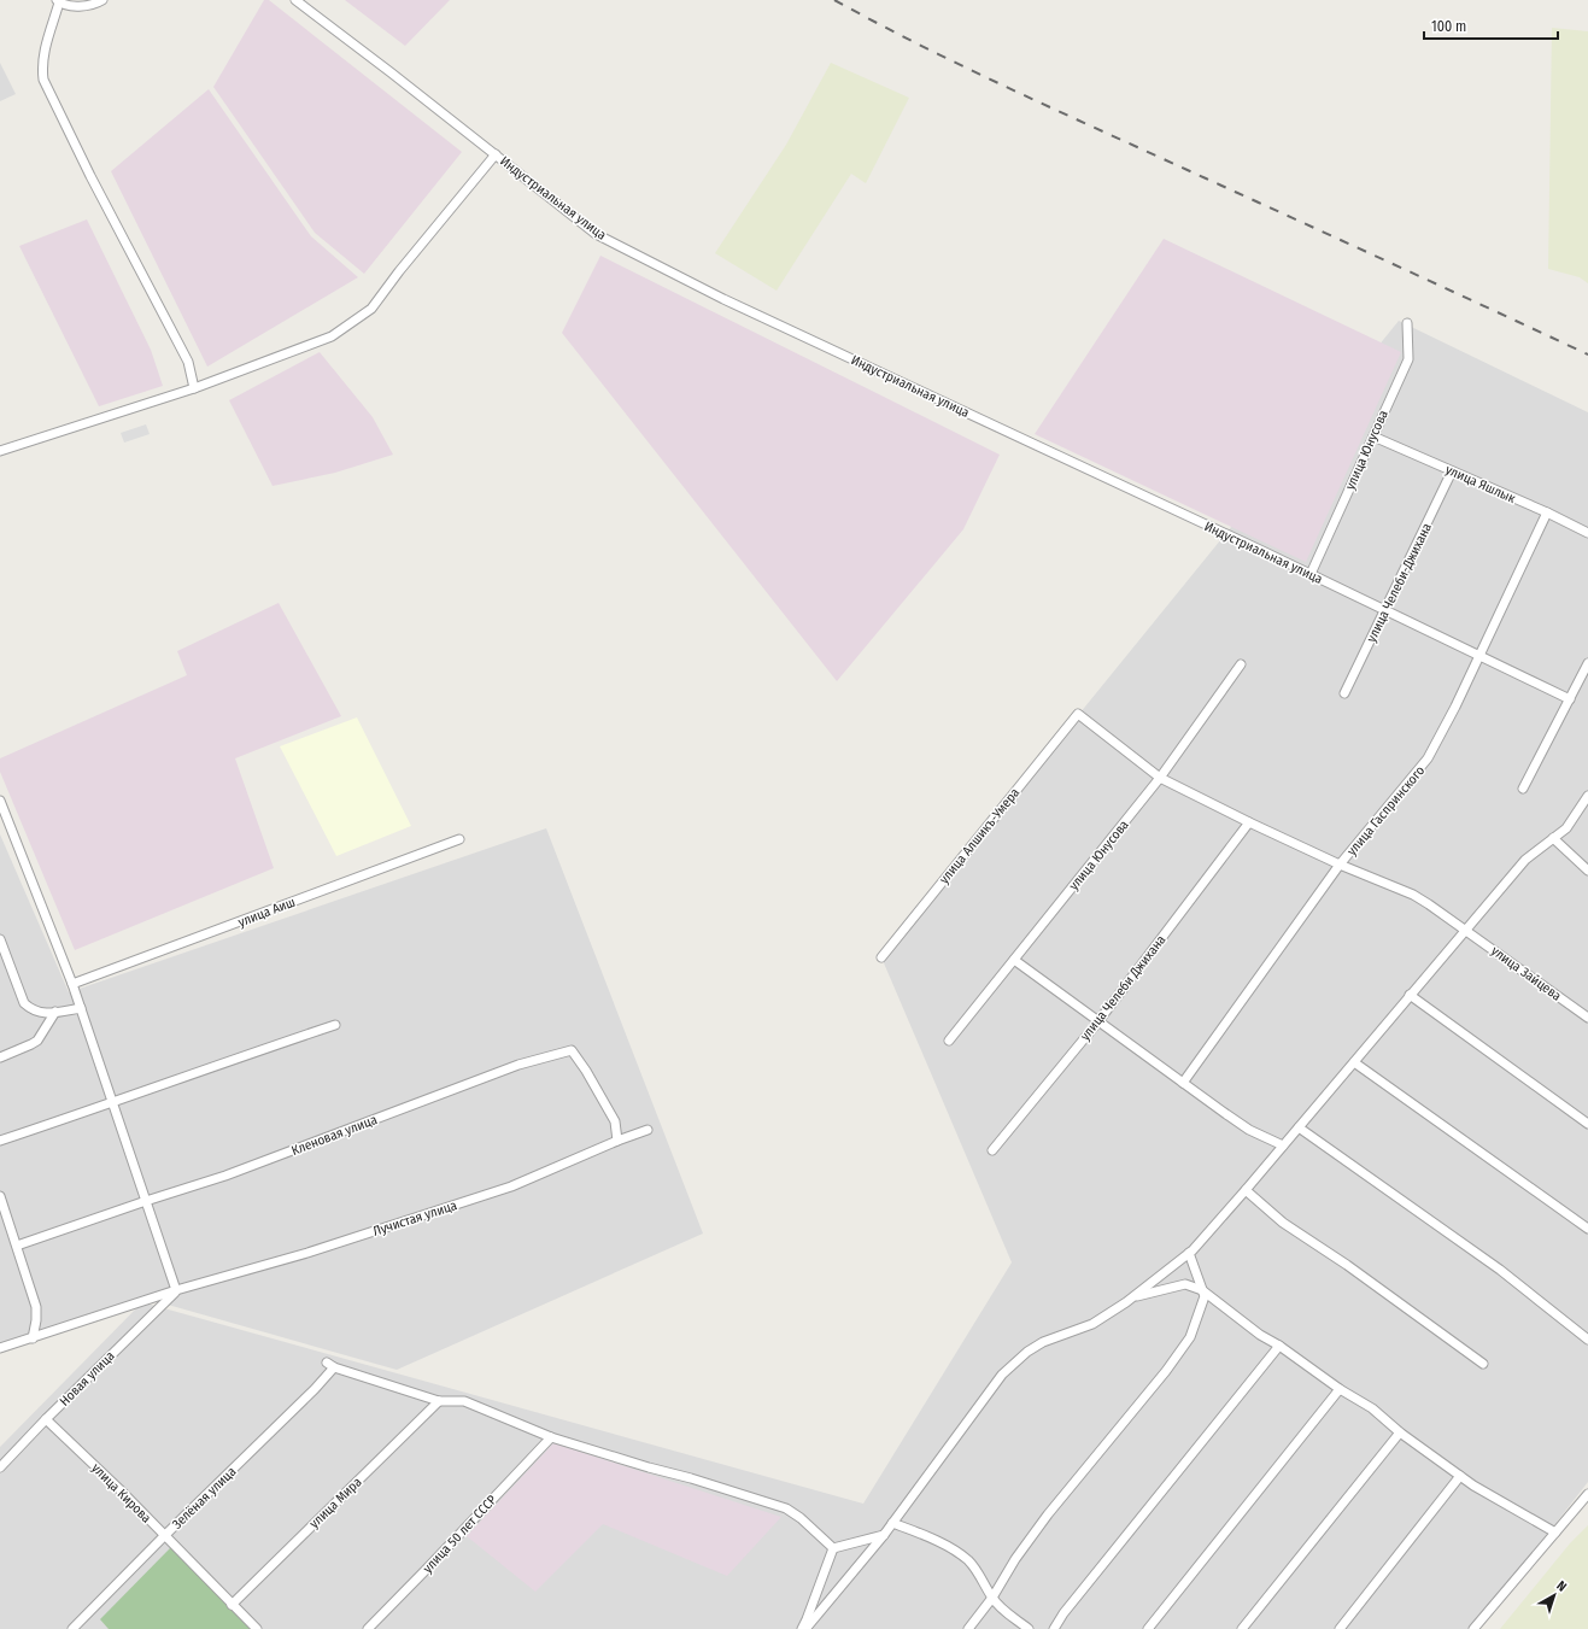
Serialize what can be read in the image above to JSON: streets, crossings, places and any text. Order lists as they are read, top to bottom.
{
  "streets": {
    "street": [
      "Индустриальная улица",
      "улица Юнусова",
      "улица Яшлык",
      "улица Челеби-Джихана",
      "улица Гаспринского",
      "улица Алшикъ-Умера",
      "улица Аиш",
      "улица Зайцева",
      "улица Челеби Джихана",
      "Кленовая улица",
      "Лучистая улица",
      "Новая улица",
      "улица Кирова",
      "Зелёная улица",
      "улица Мира",
      "улица 50 лет СССР"
    ]
  },
  "crossings": [
    ["Индустриальная улица", "улица Юнусова"],
    ["Индустриальная улица", "улица Челеби-Джихана"],
    ["Индустриальная улица", "улица Гаспринского"],
    ["улица Юнусова", "улица Яшлык"],
    ["улица Юнусова", "улица Зайцева"],
    ["улица Яшлык", "улица Челеби-Джихана"],
    ["улица Яшлык", "улица Гаспринского"],
    ["улица Гаспринского", "улица Зайцева"],
    ["улица Алшикъ-Умера", "улица Зайцева"],
    ["улица Зайцева", "улица Челеби Джихана"],
    ["Кленовая улица", "Лучистая улица"],
    ["Лучистая улица", "Новая улица"],
    ["Новая улица", "улица Кирова"],
    ["улица Кирова", "Зелёная улица"],
    ["улица Кирова", "улица Мира"],
    ["Зелёная улица", "улица Мира"]
  ],
  "scale_bar": "100 m",
  "north": "top right"
}
